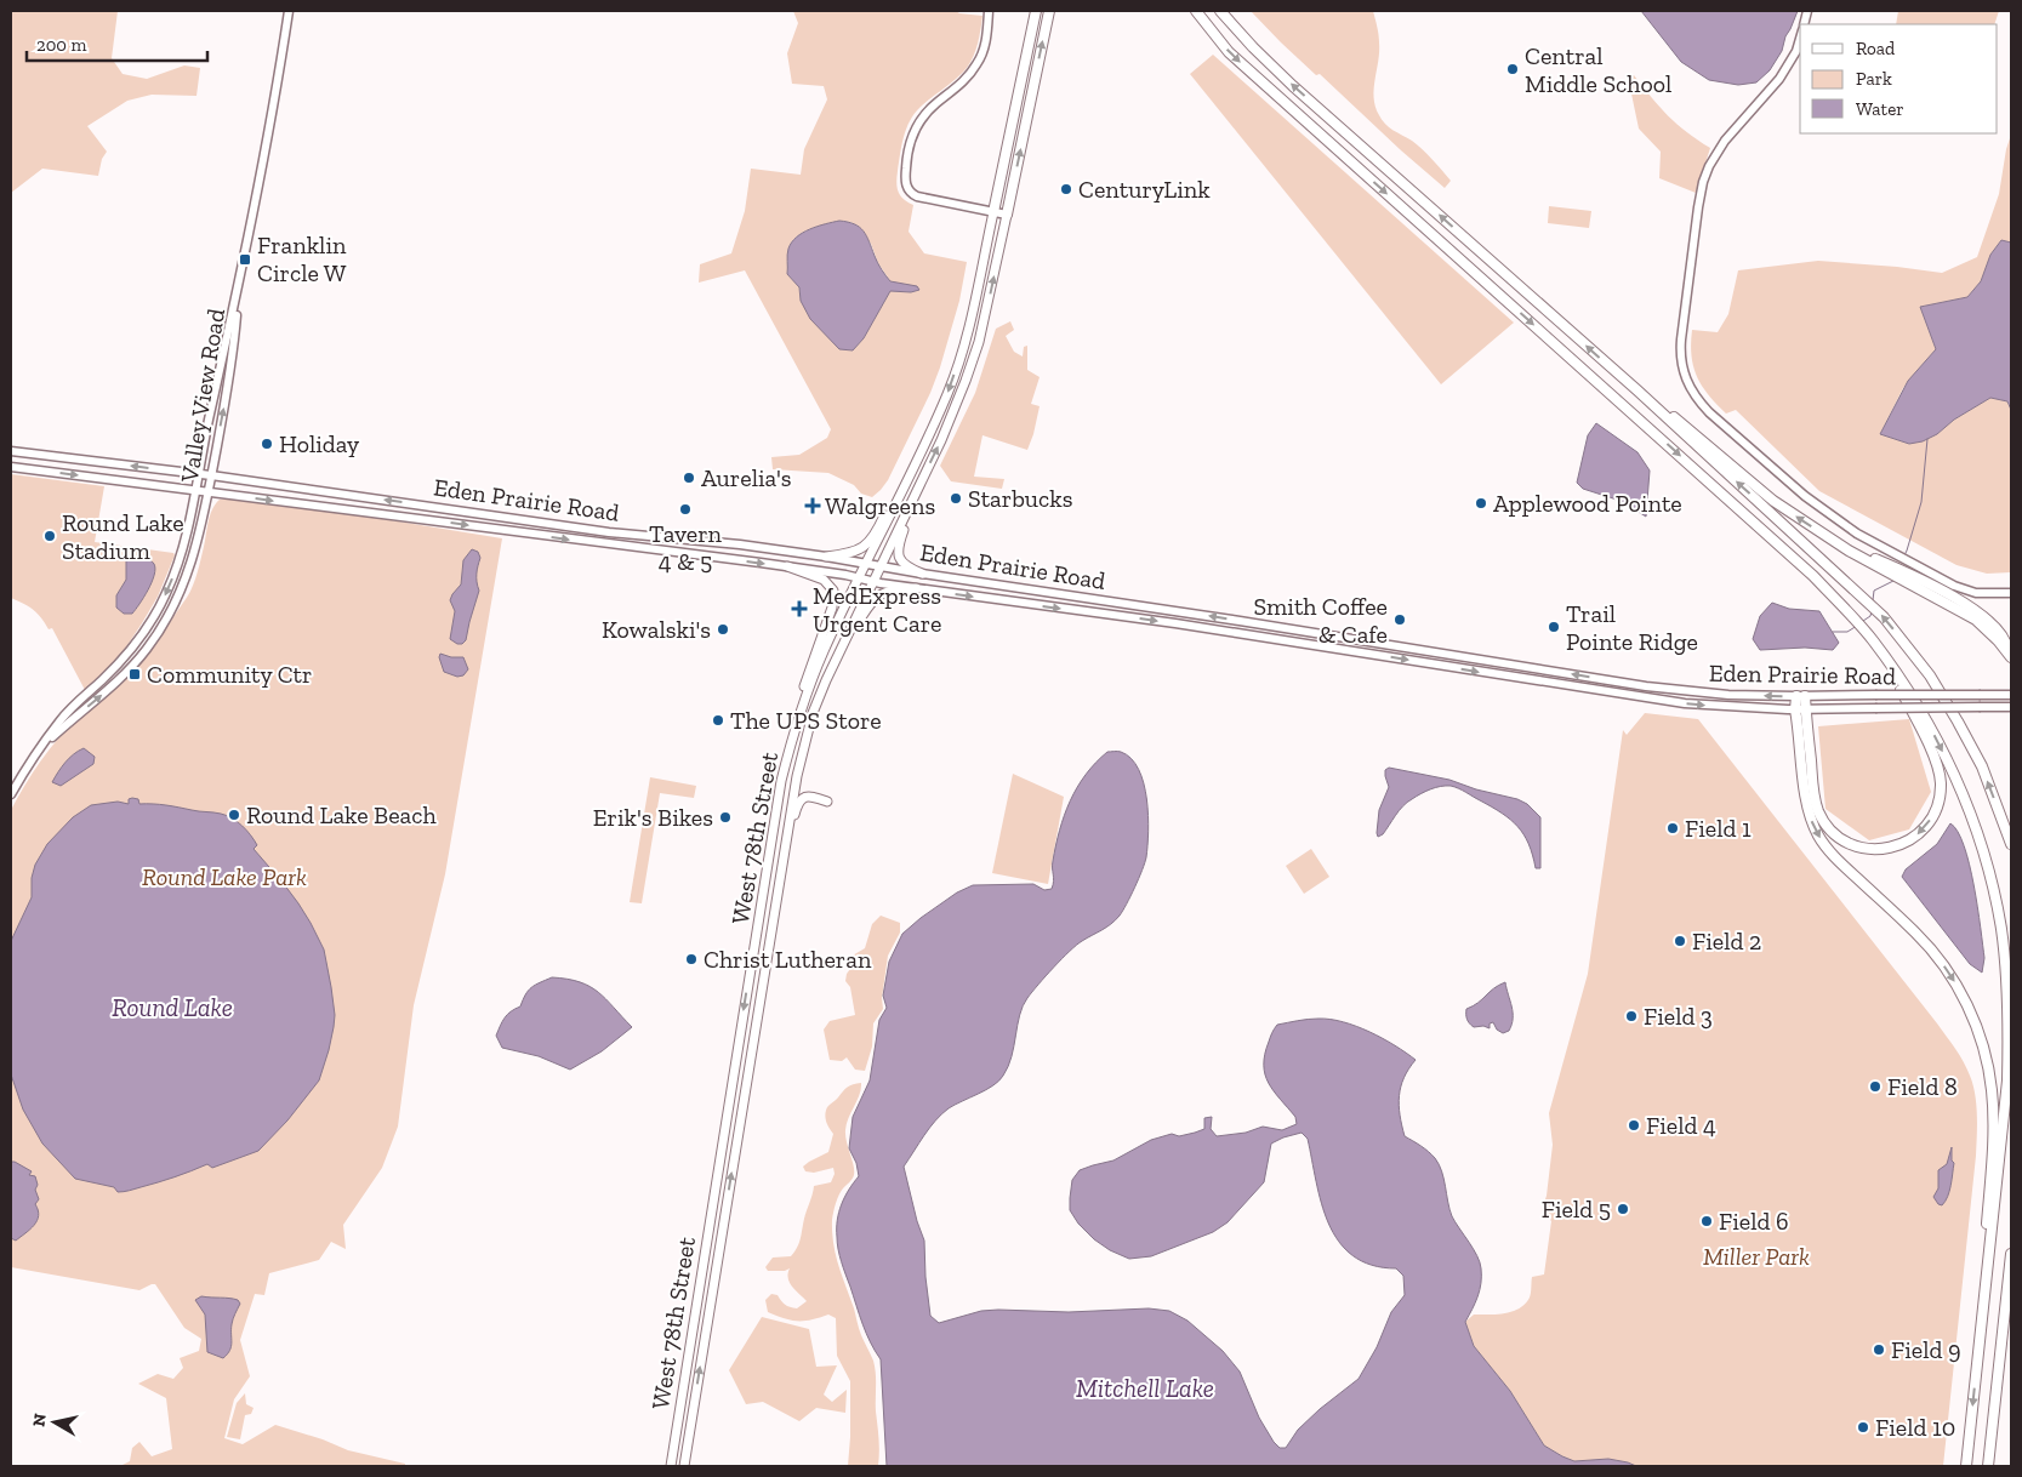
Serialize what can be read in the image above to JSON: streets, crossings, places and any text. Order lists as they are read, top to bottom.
{
  "streets": {
    "main road": ["Valley View Road", "Eden Prairie Road", "West 78th Street"]
  },
  "crossings": [
    ["Valley View Road", "Eden Prairie Road"],
    ["Eden Prairie Road", "West 78th Street"]
  ],
  "water": ["Round Lake", "Mitchell Lake"],
  "parks": ["Round Lake Park", "Miller Park"],
  "places": {
    "other": [
      "Central Middle School",
      "CenturyLink",
      "Holiday",
      "Aurelia's",
      "Starbucks",
      "Applewood Pointe",
      "Tavern 4 & 5",
      "Round Lake Stadium",
      "Smith Coffee & Cafe",
      "Trail Pointe Ridge",
      "Kowalski's",
      "The UPS Store",
      "Round Lake Beach",
      "Erik's Bikes",
      "Field 1",
      "Field 2",
      "Christ Lutheran",
      "Field 3",
      "Field 8",
      "Field 4",
      "Field 5",
      "Field 6",
      "Field 9",
      "Field 10"
    ],
    "transit": ["Franklin Circle W", "Community Ctr"],
    "health": ["Walgreens", "MedExpress Urgent Care"]
  },
  "legend": ["Road", "Park", "Water"],
  "scale_bar": "200 m",
  "north": "left"
}
